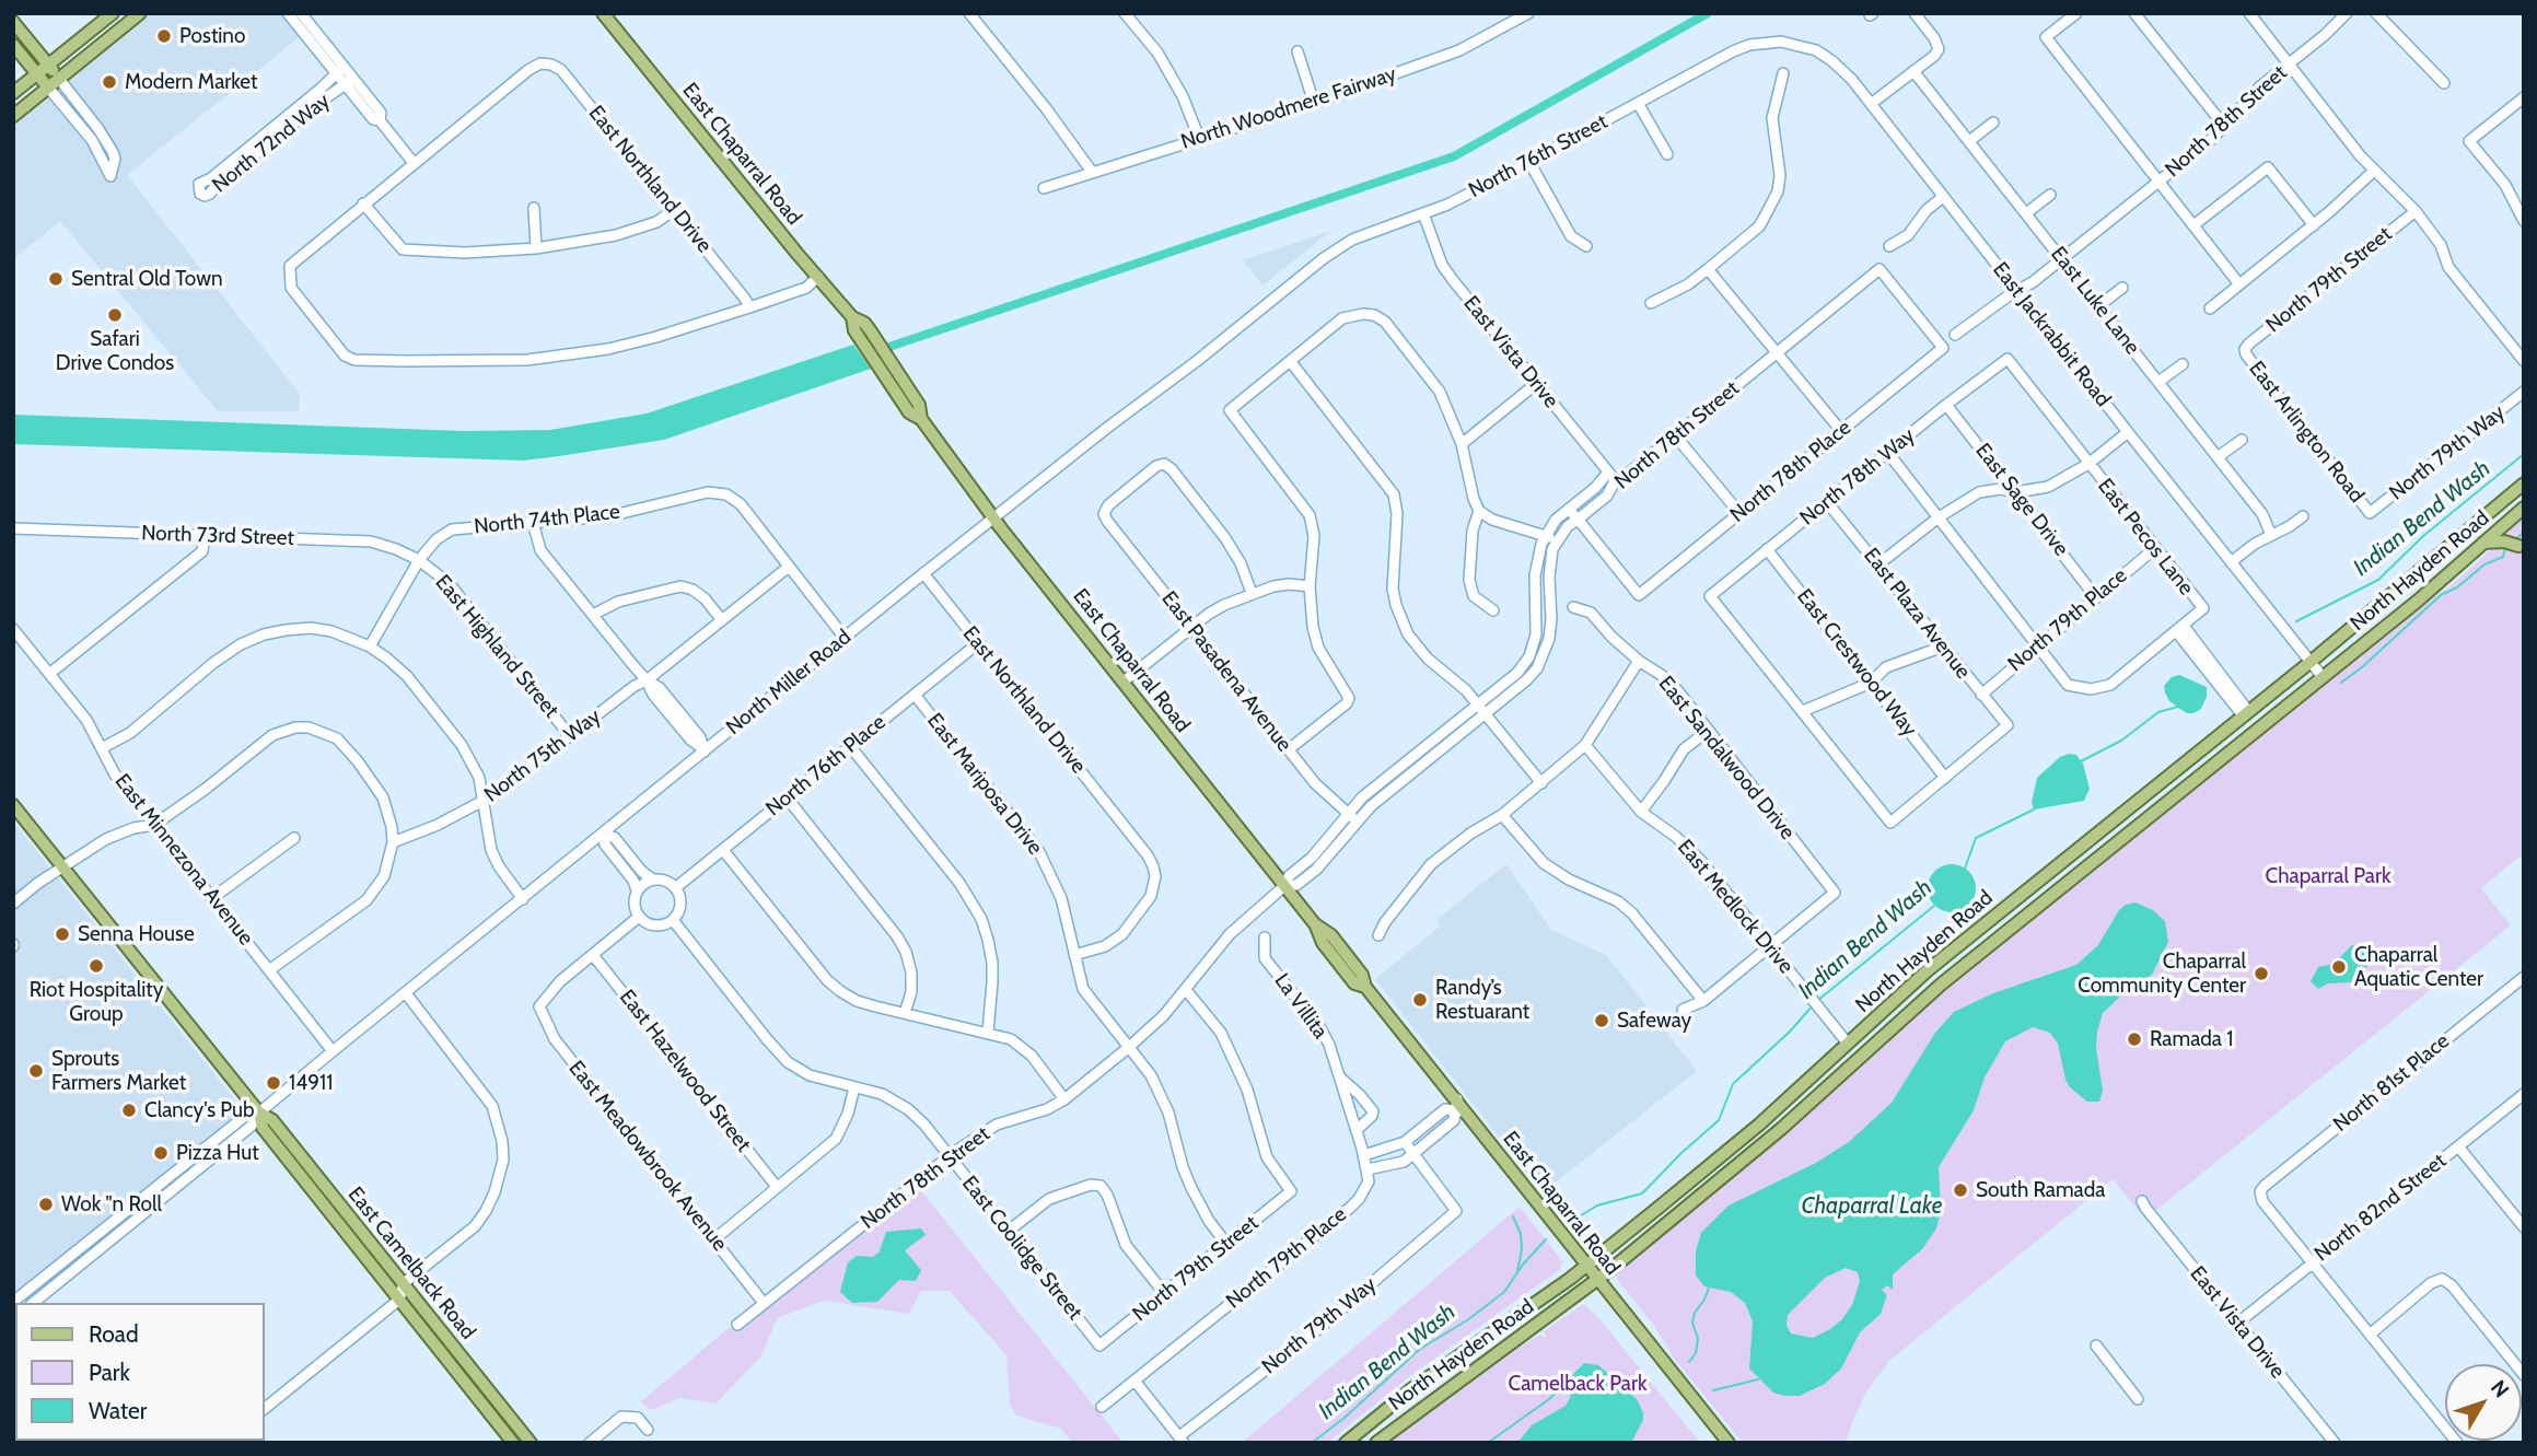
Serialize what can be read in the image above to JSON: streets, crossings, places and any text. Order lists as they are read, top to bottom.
{
  "streets": {
    "main road": ["East Chaparral Road", "North Hayden Road", "East Camelback Road"],
    "street": [
      "North Woodmere Fairway",
      "North 78th Street",
      "North 72nd Way",
      "North 76th Street",
      "East Northland Drive",
      "North 79th Street",
      "East Luke Lane",
      "East Jackrabbit Road",
      "East Vista Drive",
      "East Arlington Road",
      "North 79th Way",
      "North 78th Place",
      "North 78th Way",
      "East Sage Drive",
      "North 74th Place",
      "North 73rd Street",
      "East Pecos Lane",
      "East Plaza Avenue",
      "North 79th Place",
      "East Highland Street",
      "East Crestwood Way",
      "East Pasadena Avenue",
      "North Miller Road",
      "North 75th Way",
      "East Sandalwood Drive",
      "North 76th Place",
      "East Mariposa Drive",
      "East Minnezona Avenue",
      "East Medlock Drive",
      "La Villita",
      "East Hazelwood Street",
      "North 81st Place",
      "East Meadowbrook Avenue",
      "North 82nd Street",
      "East Coolidge Street"
    ]
  },
  "crossings": [
    ["North 78th Street", "East Chaparral Road"],
    ["North 78th Street", "North 79th Street"],
    ["North 78th Street", "East Luke Lane"],
    ["North 78th Street", "East Jackrabbit Road"],
    ["North 78th Street", "East Vista Drive"],
    ["North 78th Street", "North 78th Place"],
    ["North 78th Street", "East Pasadena Avenue"],
    ["North 78th Street", "East Mariposa Drive"],
    ["North 78th Street", "East Meadowbrook Avenue"],
    ["North 78th Street", "East Coolidge Street"],
    ["East Chaparral Road", "North Hayden Road"],
    ["East Chaparral Road", "North Miller Road"],
    ["North 76th Street", "East Jackrabbit Road"],
    ["North 76th Street", "East Vista Drive"],
    ["North 76th Street", "North Miller Road"],
    ["East Northland Drive", "North Miller Road"],
    ["East Northland Drive", "North 76th Place"],
    ["East Northland Drive", "East Mariposa Drive"],
    ["North 79th Street", "East Arlington Road"],
    ["North 79th Street", "East Mariposa Drive"],
    ["North 79th Street", "East Coolidge Street"],
    ["East Jackrabbit Road", "North Hayden Road"],
    ["East Vista Drive", "North 82nd Street"],
    ["East Arlington Road", "North 79th Way"],
    ["North 78th Way", "East Sage Drive"],
    ["North 78th Way", "East Pecos Lane"],
    ["North 78th Way", "East Plaza Avenue"],
    ["North 78th Way", "East Crestwood Way"],
    ["East Sage Drive", "North 79th Place"],
    ["North 74th Place", "North 73rd Street"],
    ["North 74th Place", "East Highland Street"],
    ["North 74th Place", "North 75th Way"],
    ["North 73rd Street", "East Highland Street"],
    ["East Pecos Lane", "North Hayden Road"],
    ["East Pecos Lane", "North 79th Place"],
    ["North Hayden Road", "East Medlock Drive"],
    ["East Plaza Avenue", "North 79th Place"],
    ["East Plaza Avenue", "East Crestwood Way"],
    ["North 79th Place", "La Villita"],
    ["East Highland Street", "North 75th Way"],
    ["North Miller Road", "East Minnezona Avenue"],
    ["North Miller Road", "East Camelback Road"],
    ["North 75th Way", "East Minnezona Avenue"],
    ["East Sandalwood Drive", "East Medlock Drive"],
    ["North 76th Place", "East Mariposa Drive"],
    ["North 76th Place", "East Coolidge Street"],
    ["East Hazelwood Street", "East Meadowbrook Avenue"],
    ["North 81st Place", "North 82nd Street"]
  ],
  "water": ["Indian Bend Wash", "Chaparral Lake"],
  "parks": ["Chaparral Park", "Camelback Park"],
  "places": [
    "Postino",
    "Modern Market",
    "Sentral Old Town",
    "Safari Drive Condos",
    "Senna House",
    "Riot Hospitality Group",
    "Chaparral Aquatic Center",
    "Chaparral Community Center",
    "Randy’s Restuarant",
    "Safeway",
    "Ramada 1",
    "Sprouts Farmers Market",
    "14911",
    "Clancy's Pub",
    "Pizza Hut",
    "South Ramada",
    "Wok \"n Roll"
  ],
  "legend": ["Road", "Park", "Water"],
  "north": "top right"
}
